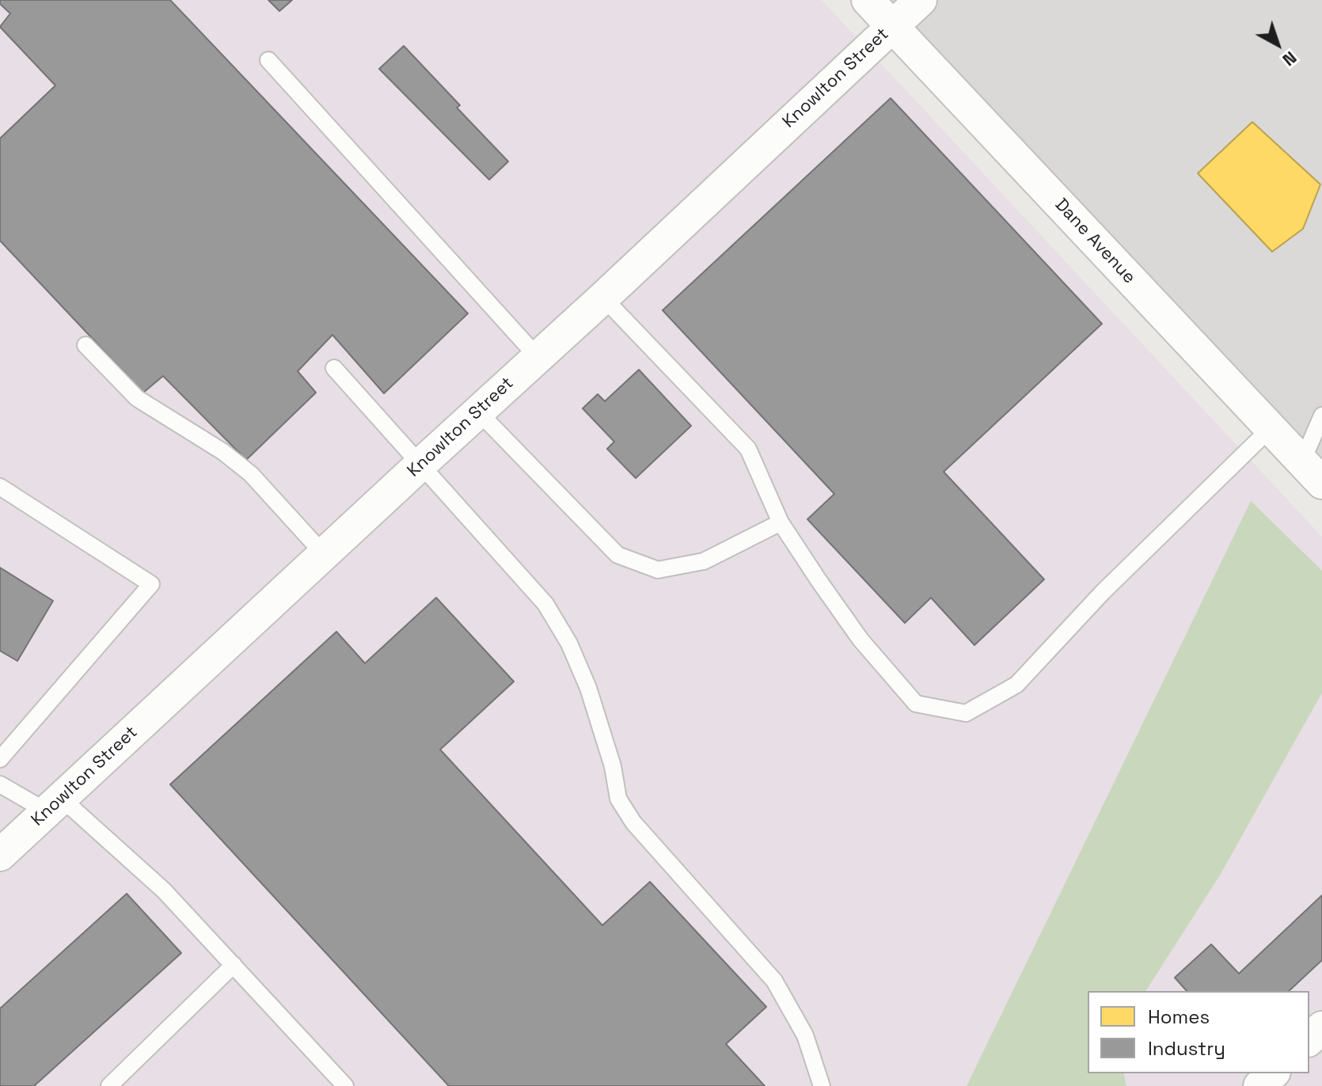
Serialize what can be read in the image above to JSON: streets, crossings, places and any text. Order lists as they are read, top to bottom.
{
  "streets": {
    "street": ["Knowlton Street", "Dane Avenue"]
  },
  "crossings": [
    ["Knowlton Street", "Dane Avenue"]
  ],
  "legend": ["Homes", "Industry"],
  "north": "bottom right"
}
